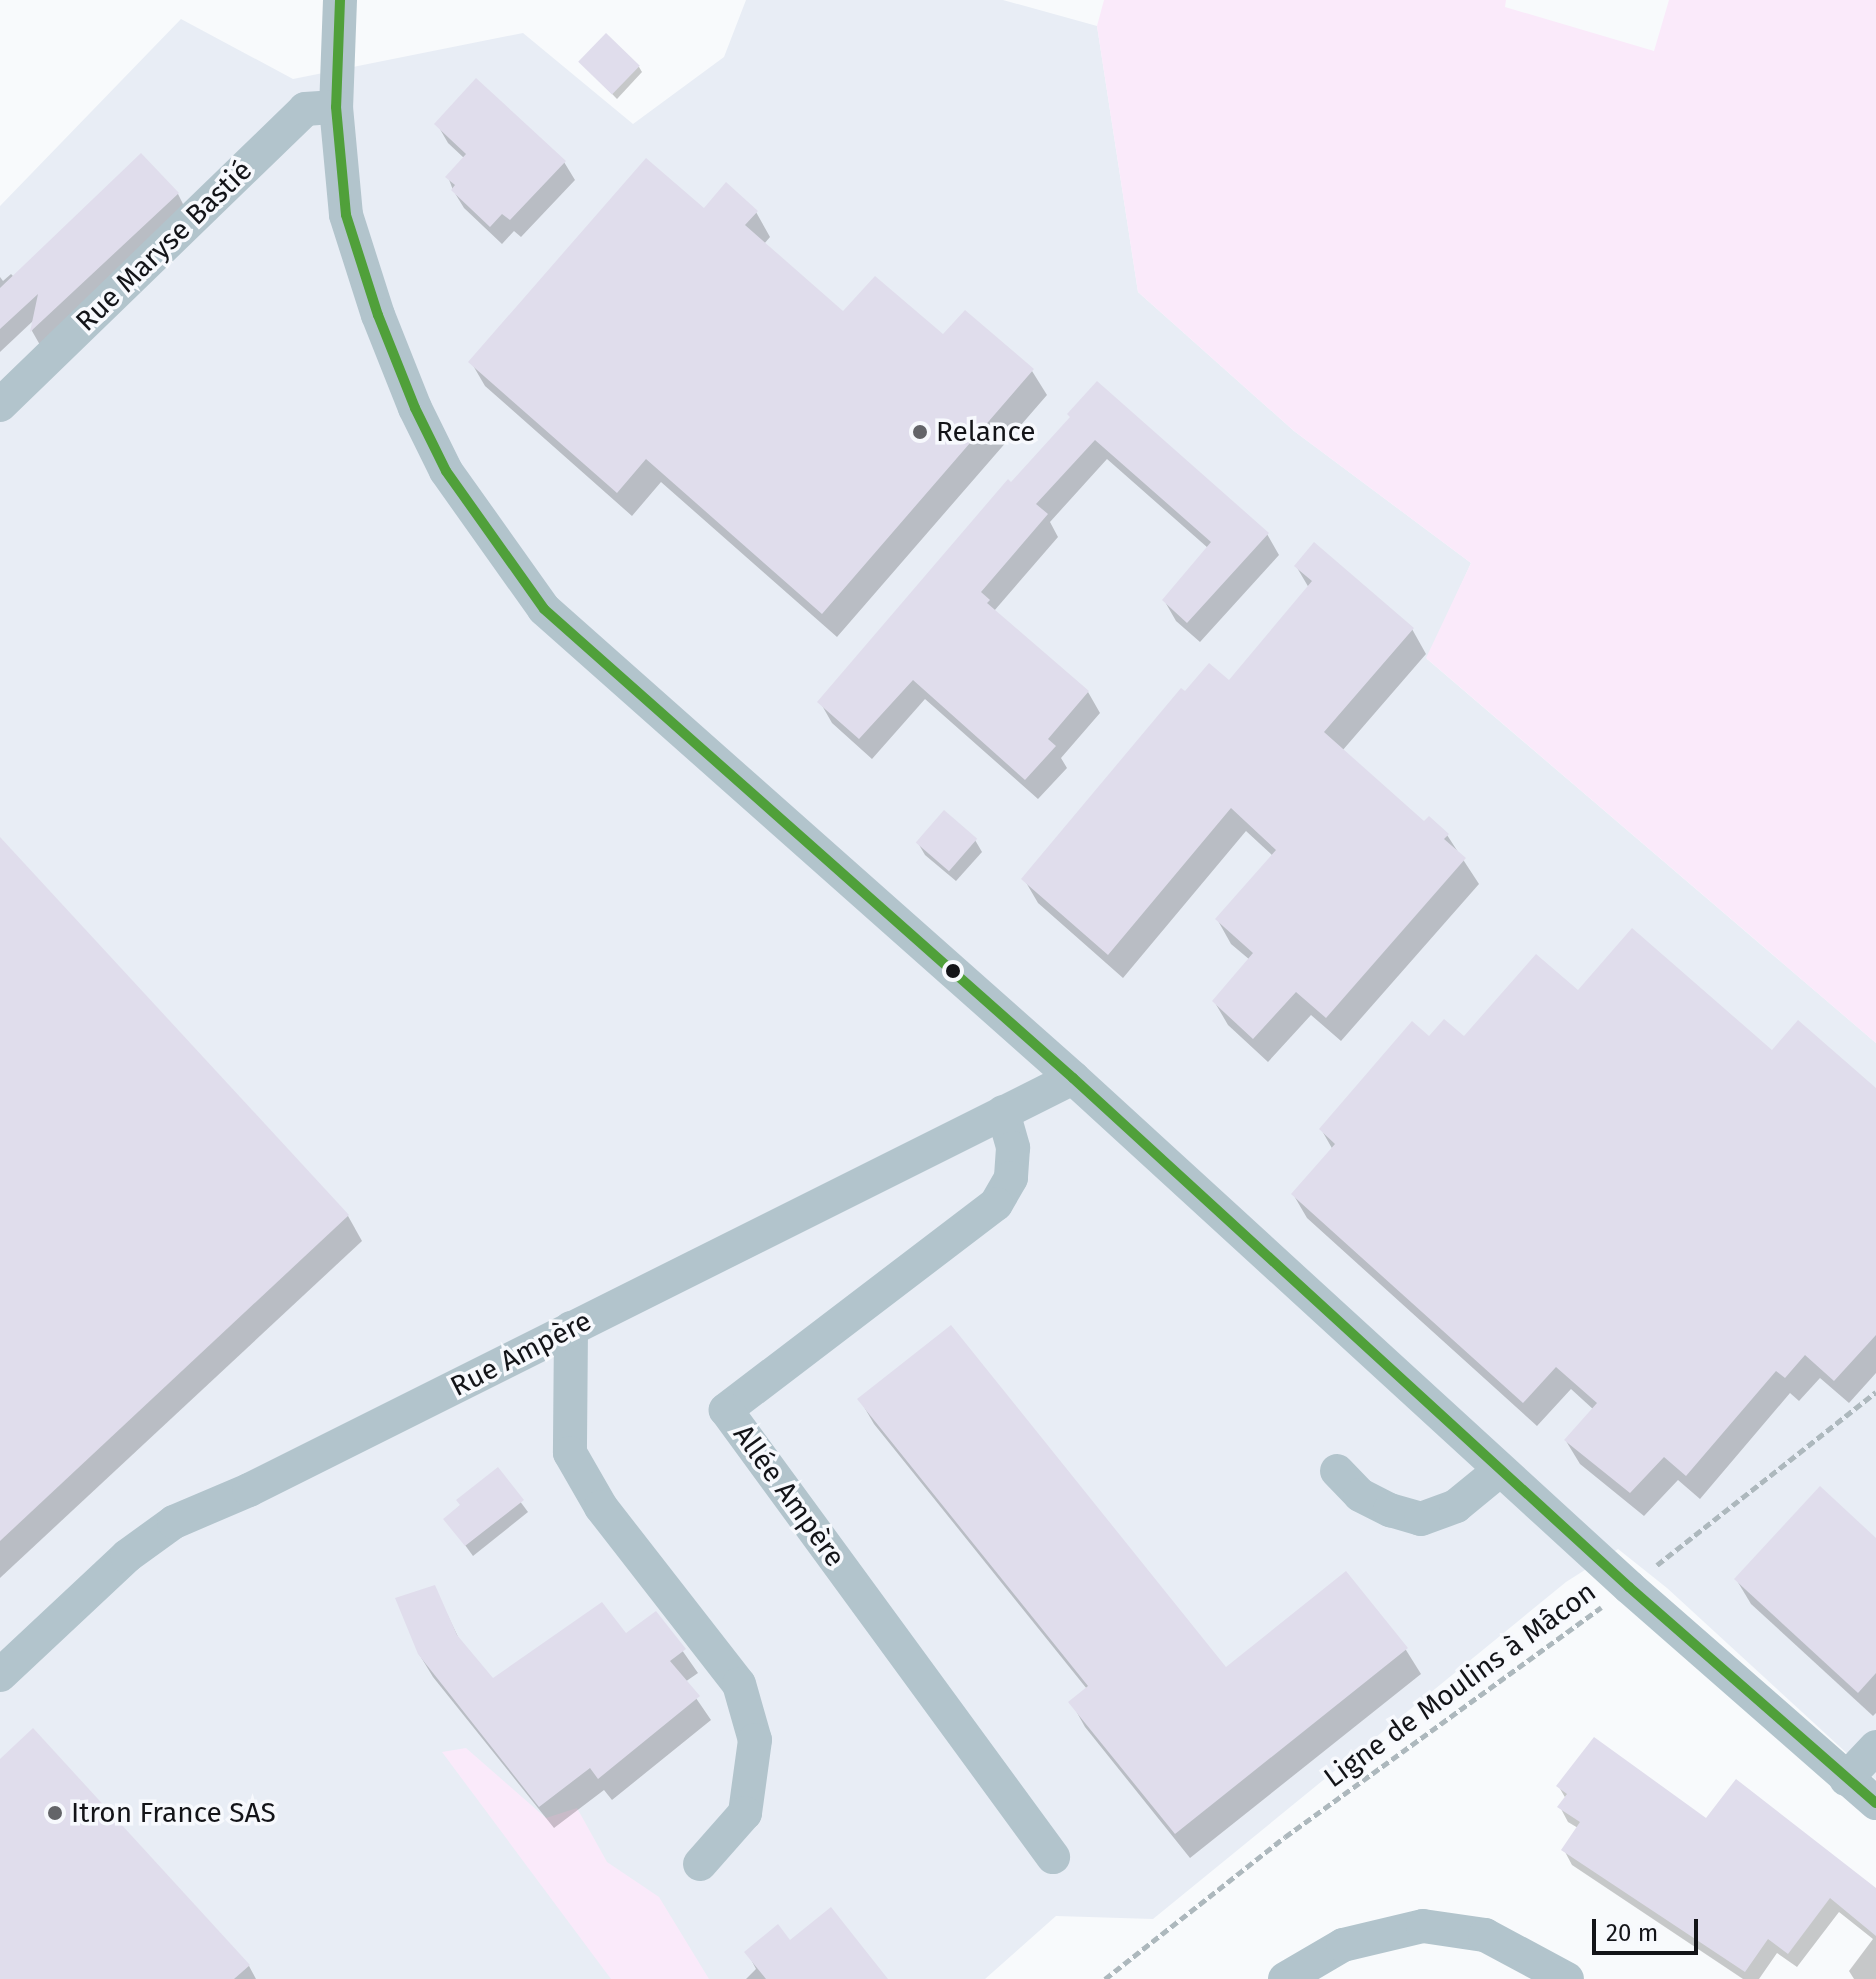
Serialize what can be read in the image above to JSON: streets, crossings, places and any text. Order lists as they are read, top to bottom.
{
  "streets": {
    "street": ["Rue Maryse Bastié", "Rue Ampère", "Allée Ampère"],
    "path": ["Ligne de Moulins à Mâcon"]
  },
  "crossings": [
    ["Rue Ampère", "Allée Ampère"]
  ],
  "places": ["Relance", "Itron France SAS"],
  "scale_bar": "20 m"
}
